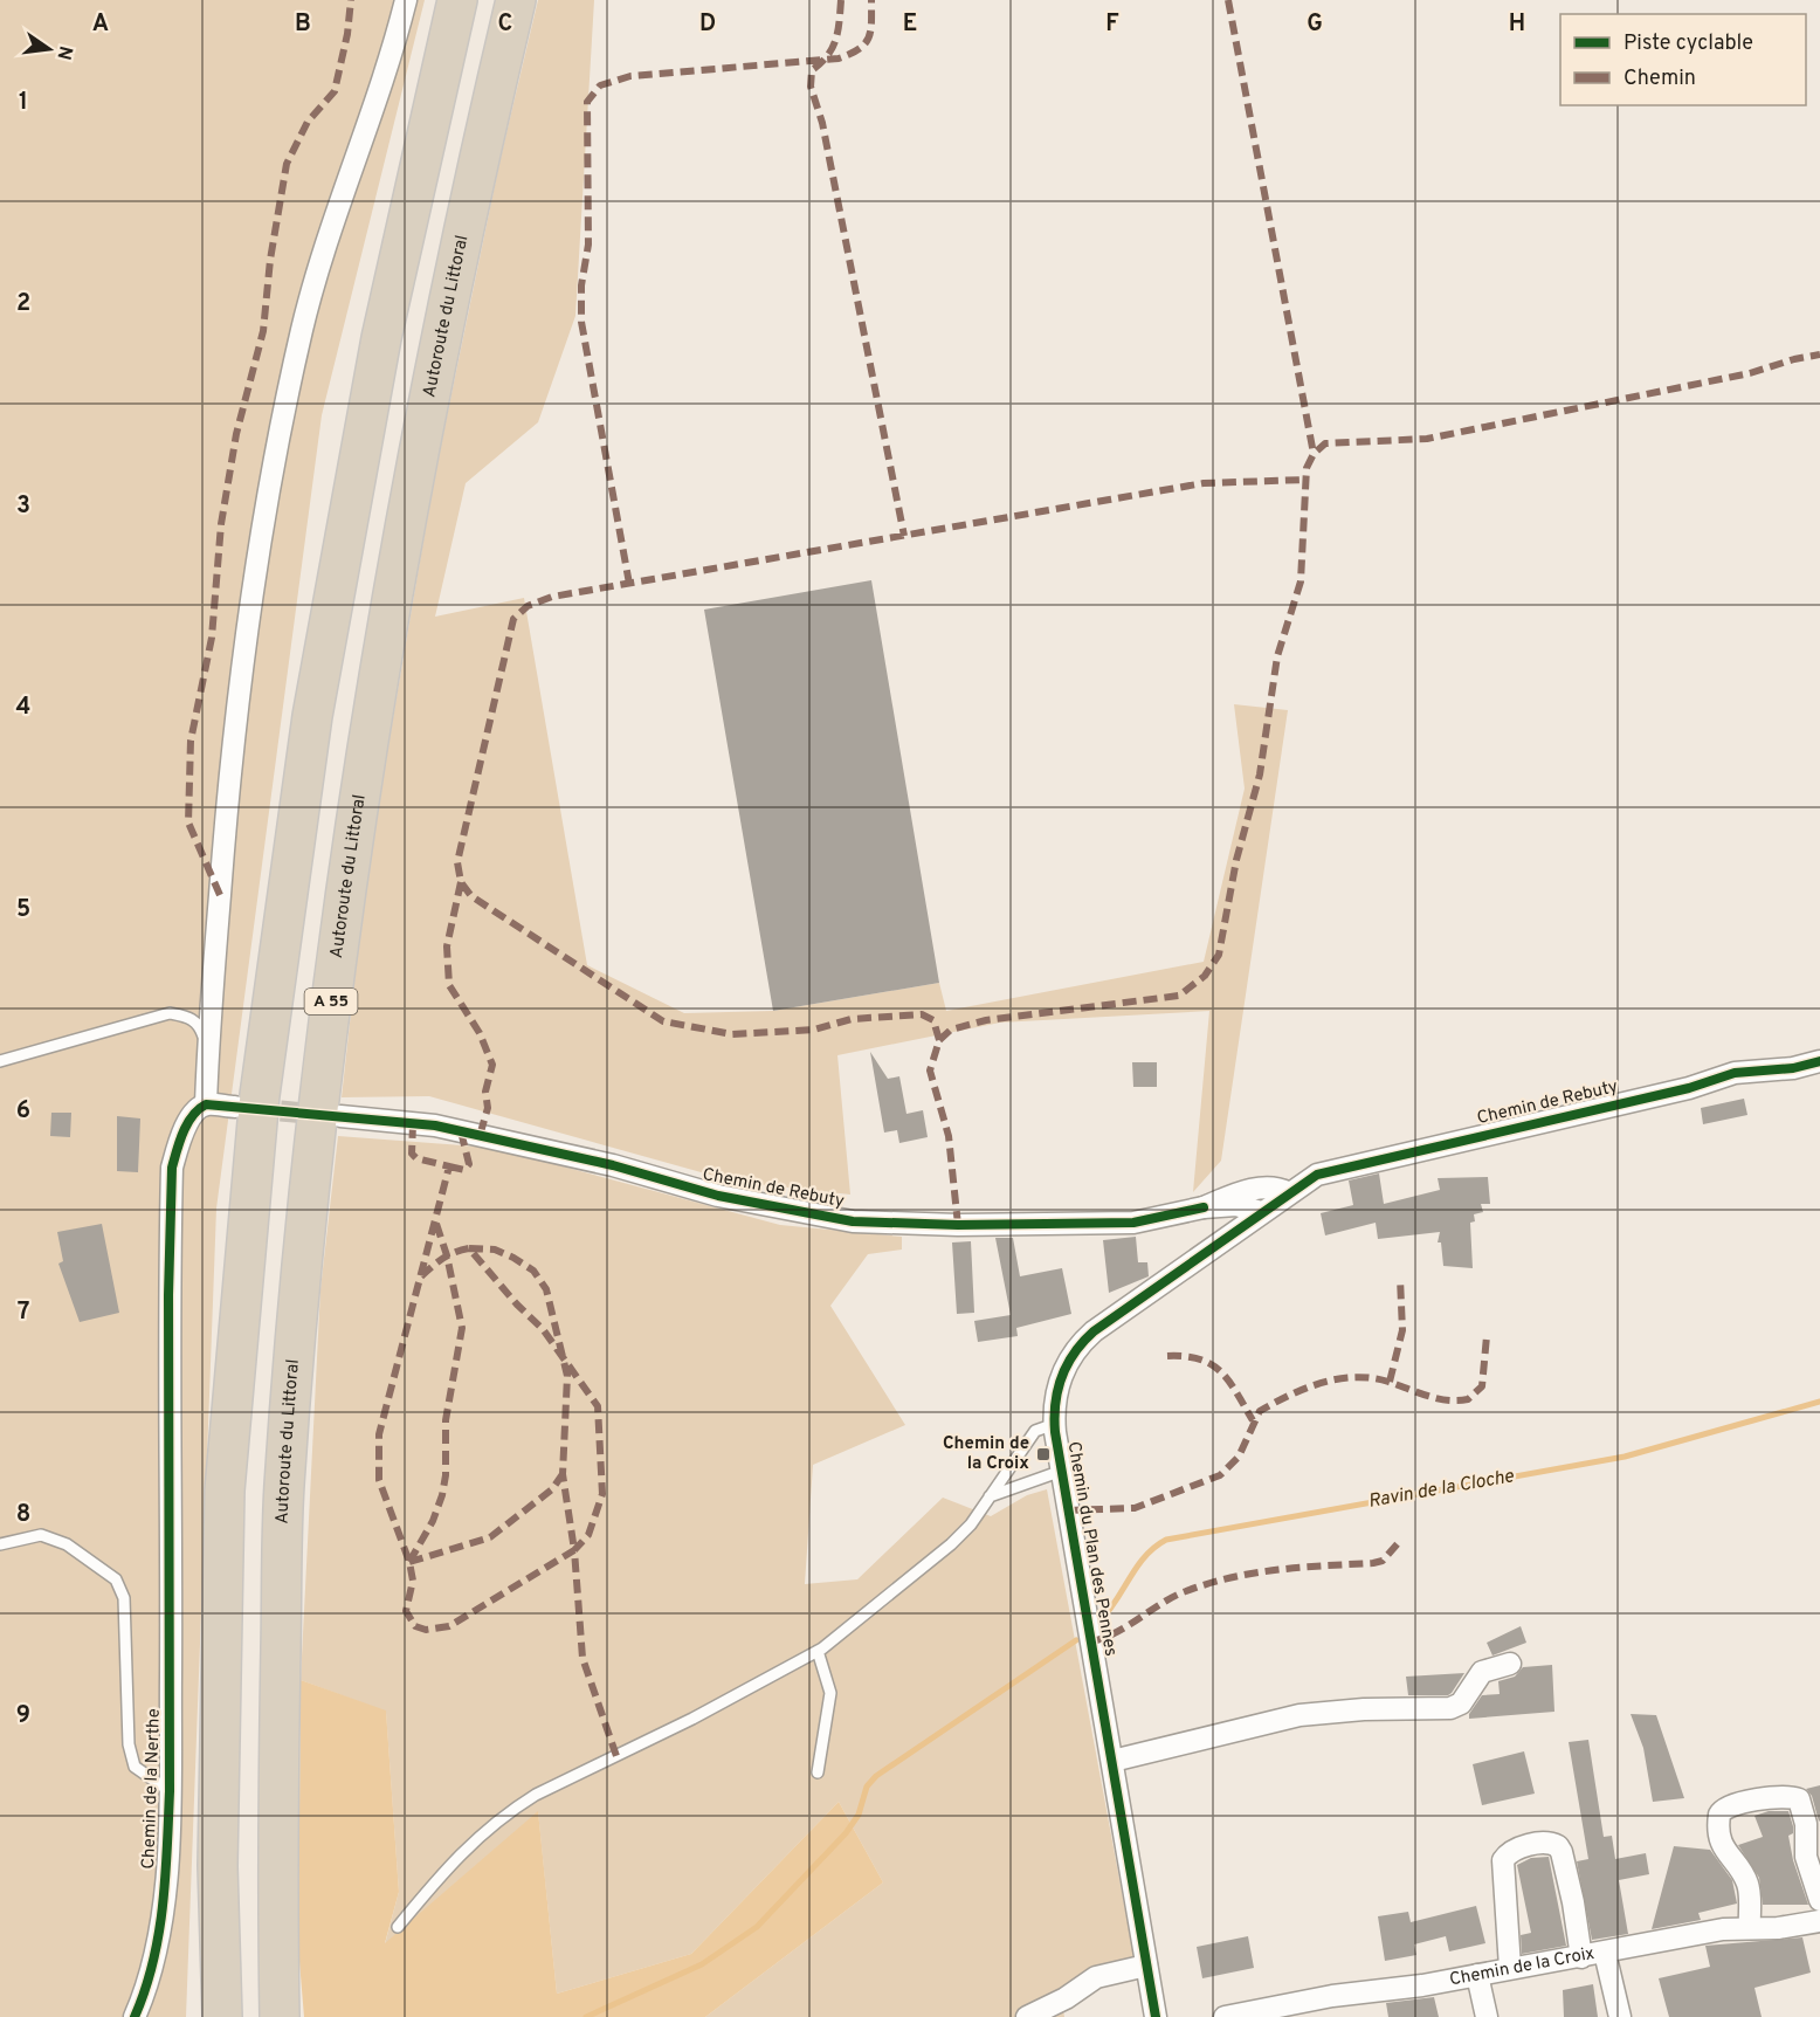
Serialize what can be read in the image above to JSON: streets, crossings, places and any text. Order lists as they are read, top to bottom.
{
  "streets": {
    "highway": ["Autoroute du Littoral", "A 55"],
    "street": [
      "Chemin de Rebuty",
      "Chemin du Plan des Pennes",
      "Chemin de la Nerthe",
      "Chemin de la Croix"
    ]
  },
  "crossings": [
    ["Chemin de Rebuty", "Chemin du Plan des Pennes"]
  ],
  "water": ["Ravin de la Cloche"],
  "places": {
    "transit": ["Chemin de la Croix"]
  },
  "legend": ["Piste cyclable", "Chemin"],
  "north": "right",
  "grid": {
    "columns": [
      "A",
      "B",
      "C",
      "D",
      "E",
      "F",
      "G",
      "H"
    ],
    "rows": [
      "1",
      "2",
      "3",
      "4",
      "5",
      "6",
      "7",
      "8",
      "9"
    ]
  }
}
